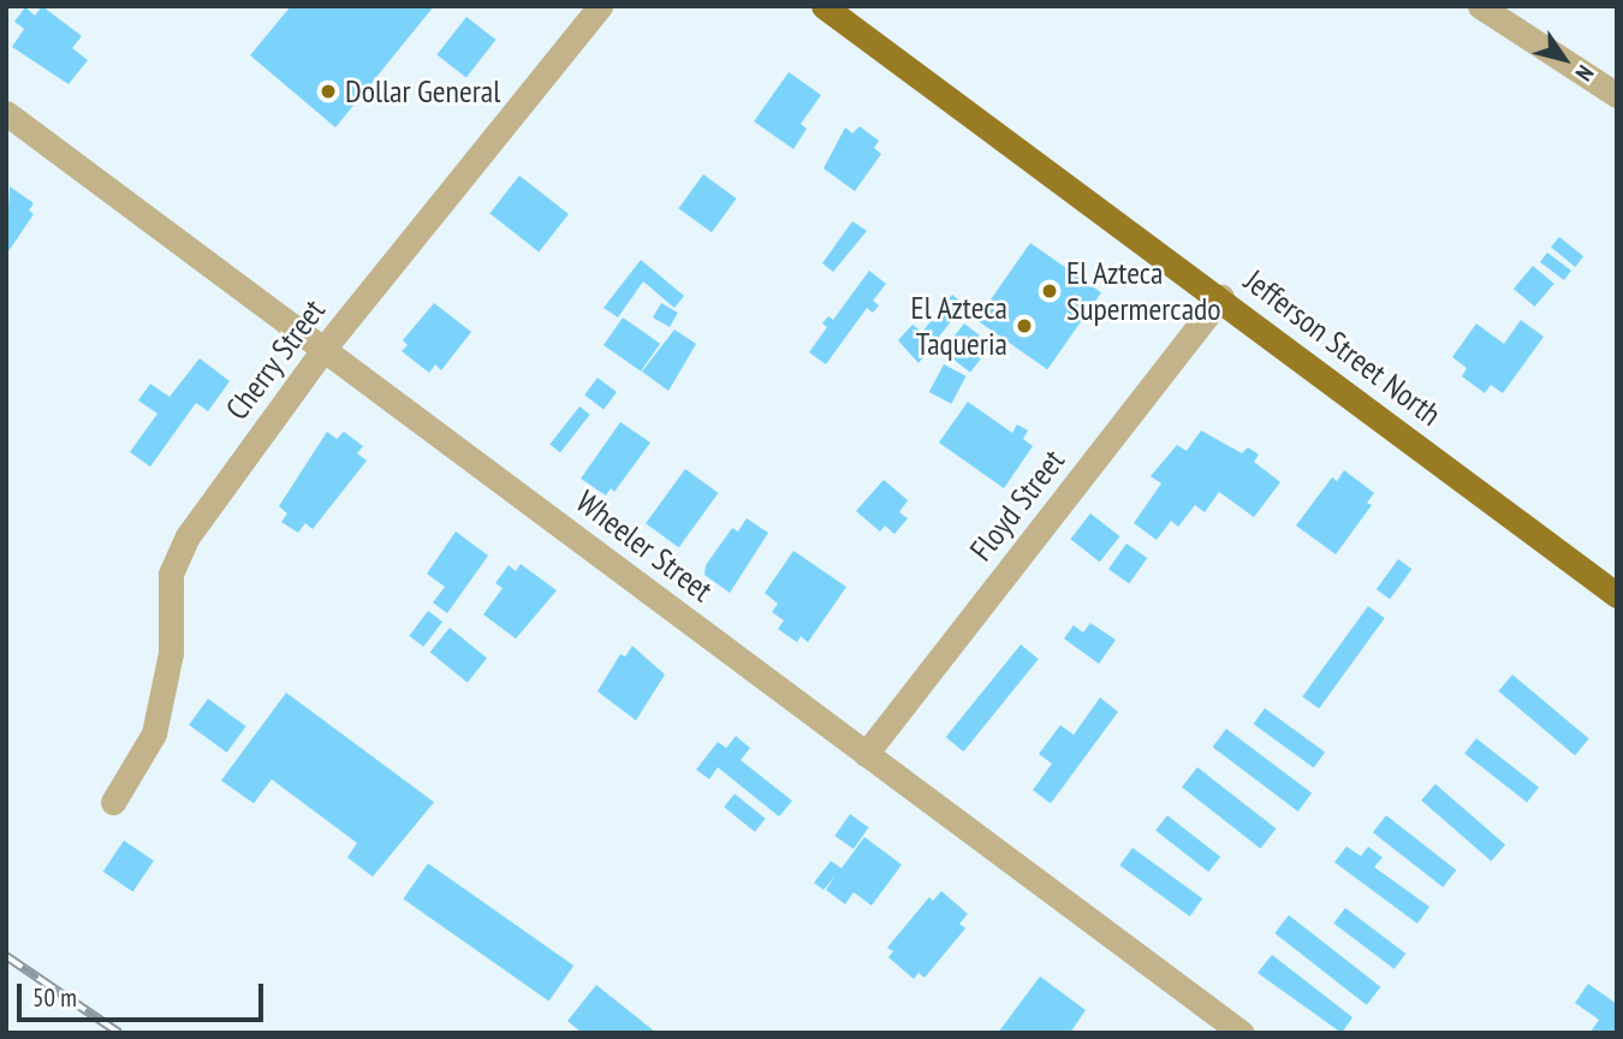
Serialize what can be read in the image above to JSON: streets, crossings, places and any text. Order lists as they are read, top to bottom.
{
  "streets": {
    "main road": ["Jefferson Street North"],
    "street": ["Cherry Street", "Floyd Street", "Wheeler Street"]
  },
  "crossings": [
    ["Jefferson Street North", "Floyd Street"],
    ["Cherry Street", "Wheeler Street"],
    ["Floyd Street", "Wheeler Street"]
  ],
  "places": ["Dollar General", "El Azteca Supermercado", "El Azteca Taqueria"],
  "scale_bar": "50 m",
  "north": "bottom right"
}
